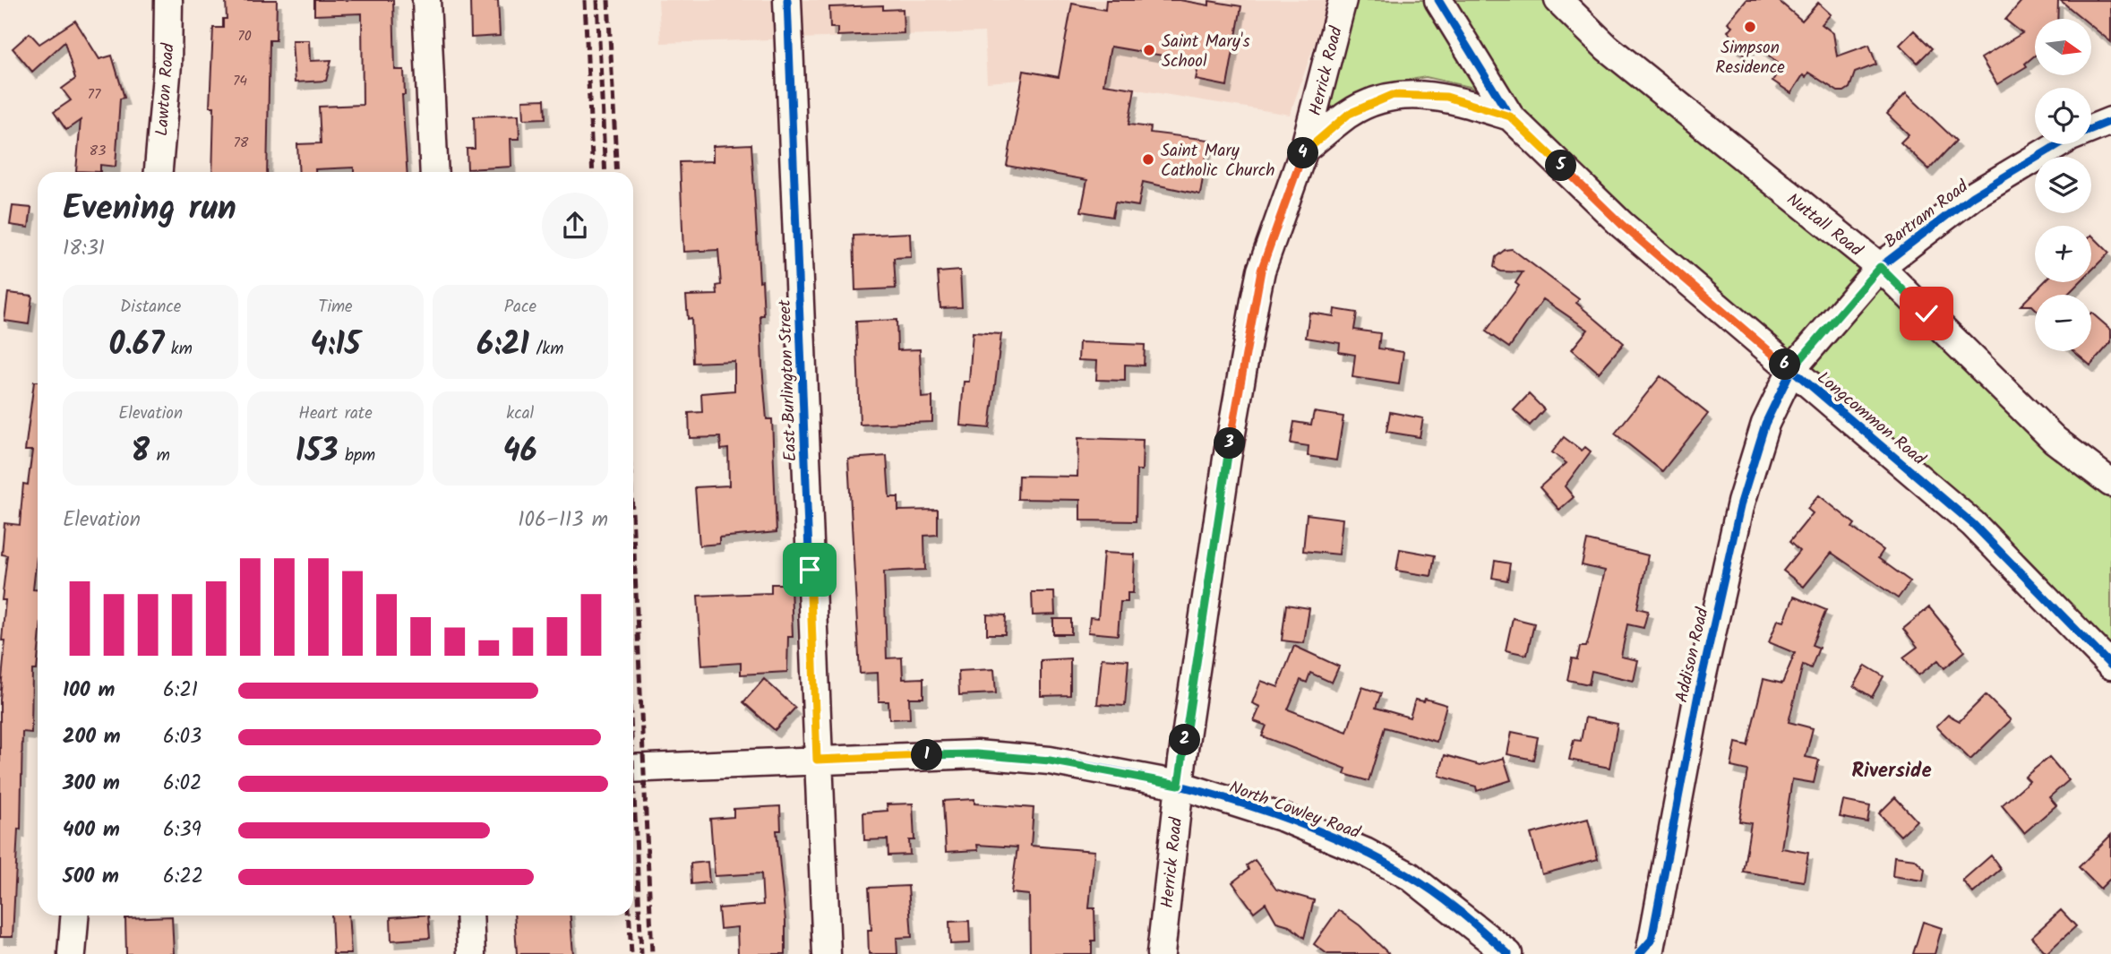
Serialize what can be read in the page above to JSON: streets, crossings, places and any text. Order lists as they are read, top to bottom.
{
  "streets": {
    "street": [
      "Herrick Road",
      "Lawton Road",
      "Bartram Road",
      "Nuttall Road",
      "East Burlington Street",
      "Longcommon Road",
      "Addison Road",
      "North Cowley Road"
    ]
  },
  "crossings": [
    ["Herrick Road", "Longcommon Road"],
    ["Herrick Road", "North Cowley Road"],
    ["Bartram Road", "Nuttall Road"],
    ["Bartram Road", "Longcommon Road"],
    ["Bartram Road", "Addison Road"],
    ["East Burlington Street", "North Cowley Road"],
    ["Longcommon Road", "Addison Road"]
  ],
  "districts": ["Riverside"],
  "places": ["Simpson Residence", "Saint Mary's School", "Saint Mary Catholic Church"],
  "house_numbers": [
    "70",
    "74",
    "77",
    "78",
    "83"
  ],
  "north": "right",
  "page": {
    "map_buttons": ["+", "−"],
    "pins": [
      "4",
      "5",
      "6",
      "3",
      "2",
      "1"
    ],
    "heading": ["Evening run", "18:31"],
    "stats": [
      ["Distance", "0.67 km"],
      ["Time", "4:15"],
      ["Pace", "6:21 /km"],
      ["Elevation", "8 m"],
      ["Heart rate", "153 bpm"],
      ["kcal", "46"]
    ],
    "chart": ["Elevation", "106–113 m"],
    "list": [
      {
        "name": "100 m",
        "note": "6:21"
      },
      {
        "name": "200 m",
        "note": "6:03"
      },
      {
        "name": "300 m",
        "note": "6:02"
      },
      {
        "name": "400 m",
        "note": "6:39"
      },
      {
        "name": "500 m",
        "note": "6:22"
      }
    ]
  }
}
